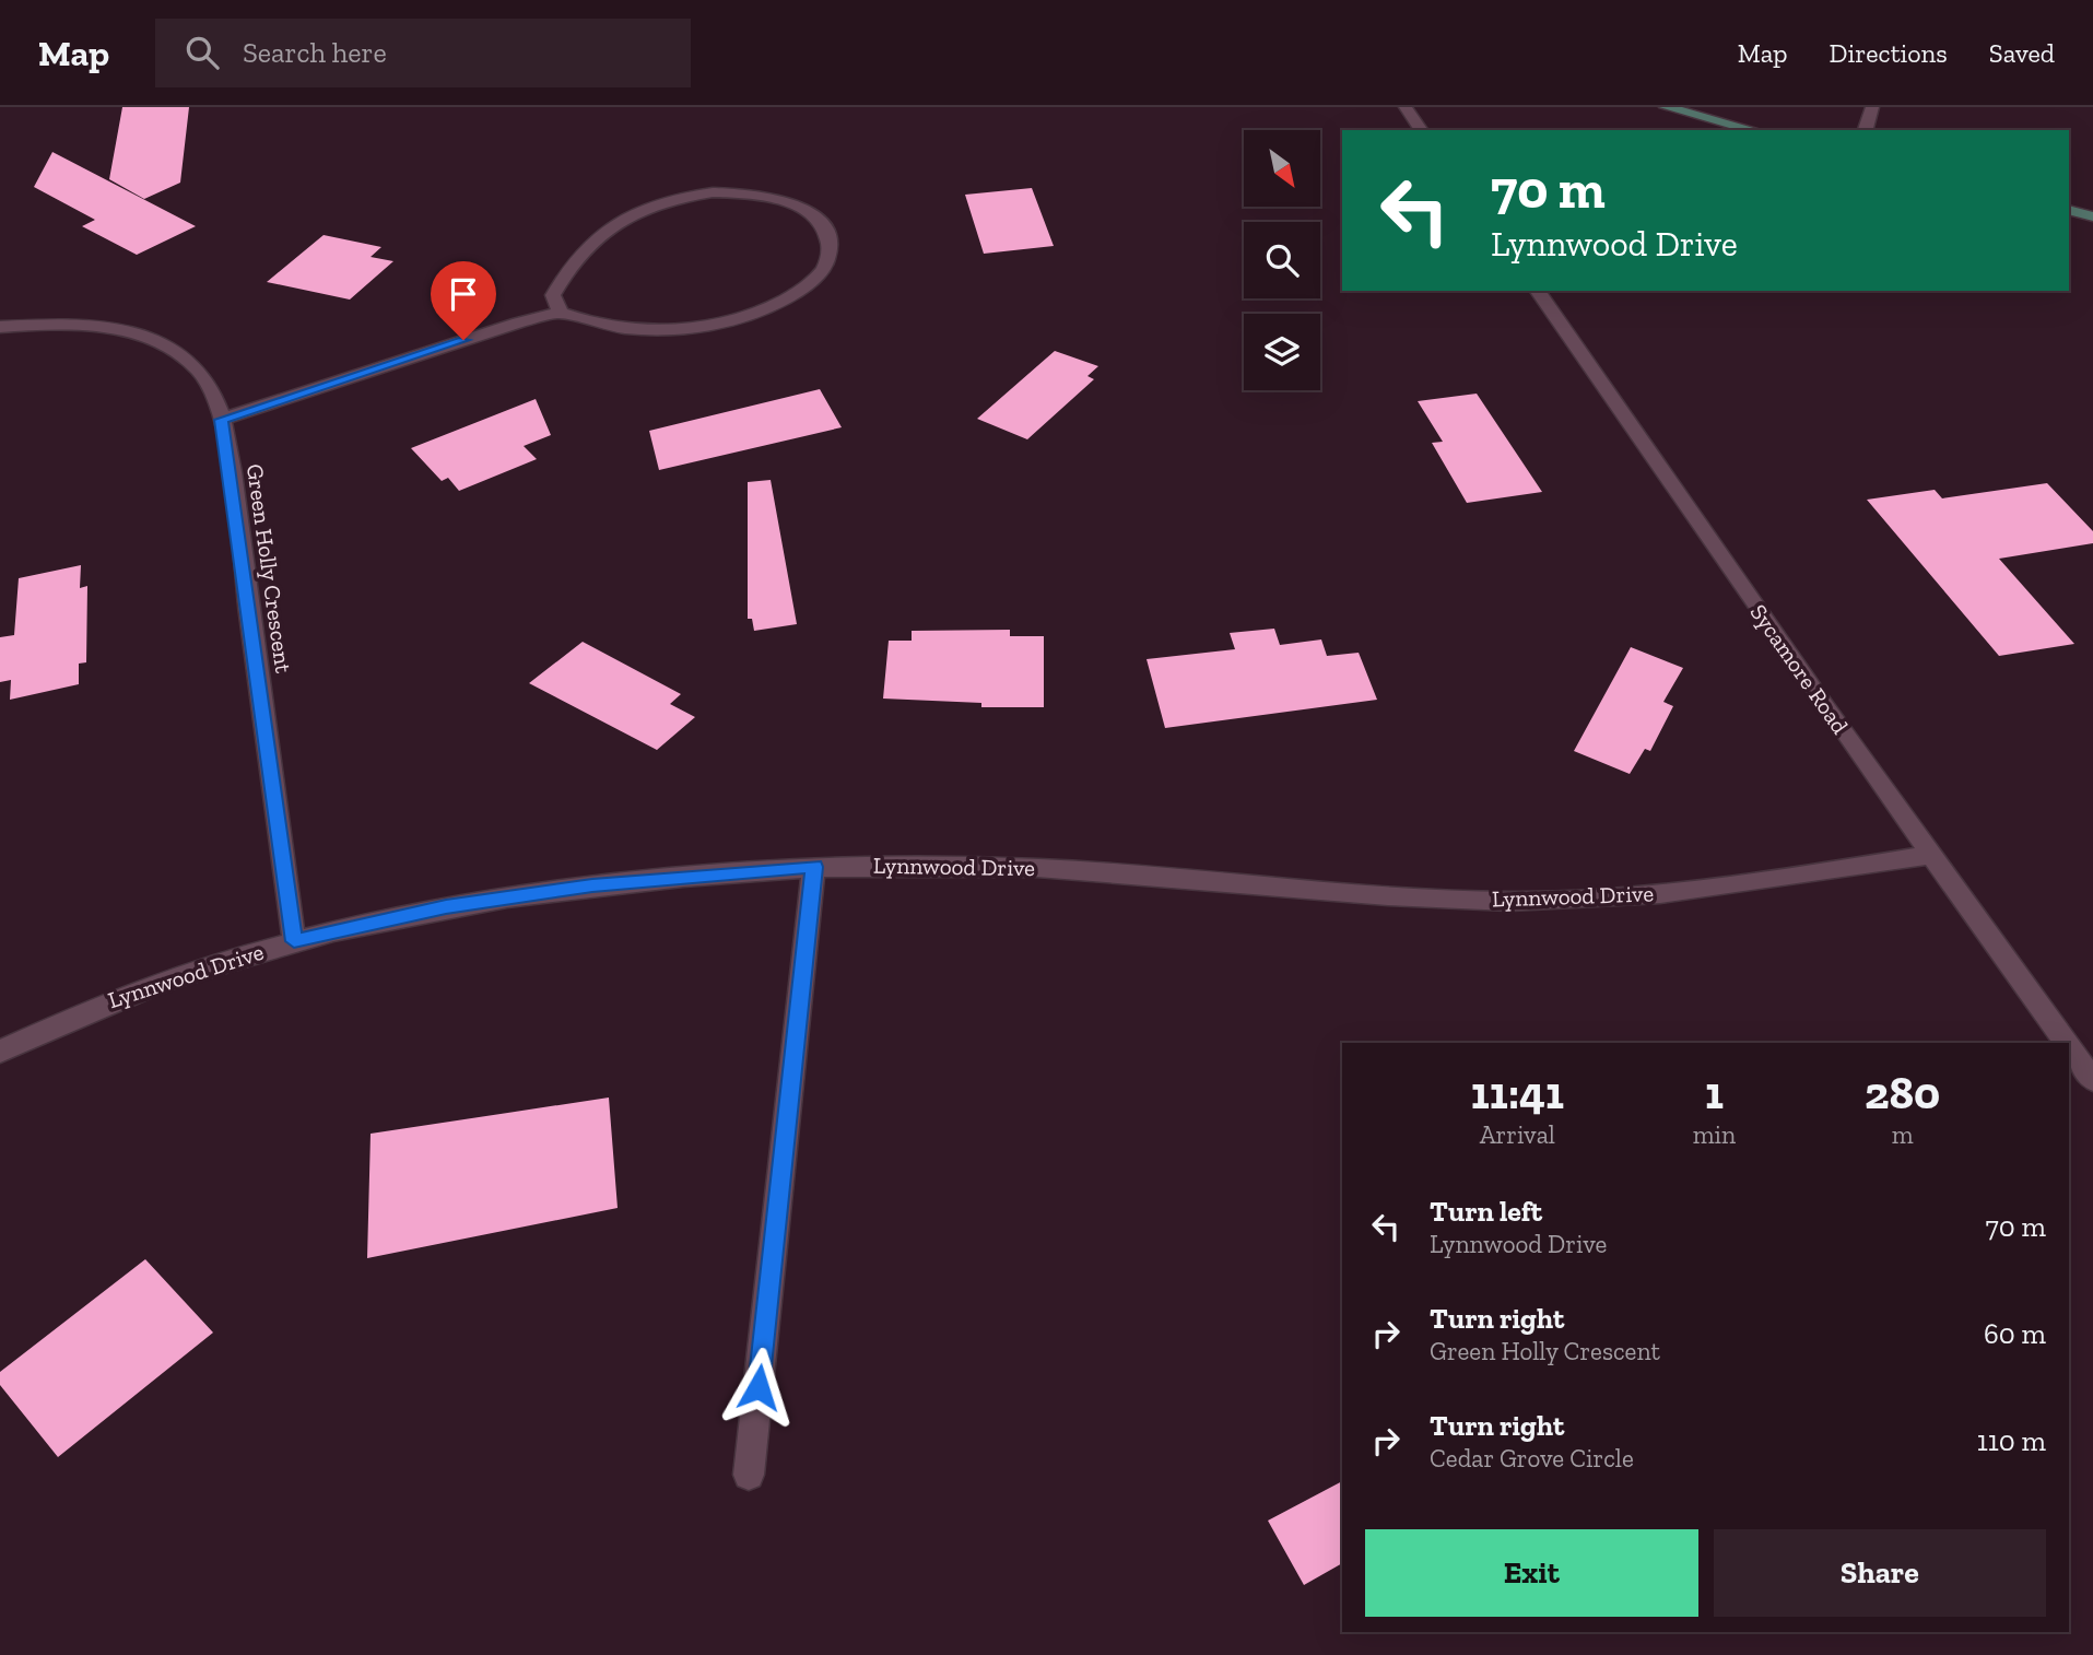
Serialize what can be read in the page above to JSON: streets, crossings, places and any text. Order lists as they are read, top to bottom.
{
  "streets": {
    "street": ["Green Holly Crescent", "Sycamore Road", "Lynnwood Drive"]
  },
  "crossings": [
    ["Green Holly Crescent", "Lynnwood Drive"],
    ["Sycamore Road", "Lynnwood Drive"]
  ],
  "north": "bottom right",
  "page": {
    "header": "Map",
    "search": "Search here",
    "nav": ["Map", "Directions", "Saved"],
    "turn": ["70 m", "Lynnwood Drive"],
    "eta": [
      "11:41",
      "Arrival",
      "1",
      "min",
      "280",
      "m"
    ],
    "list": [
      {
        "name": "Turn left",
        "note": "Lynnwood Drive",
        "value": "70 m"
      },
      {
        "name": "Turn right",
        "note": "Green Holly Crescent",
        "value": "60 m"
      },
      {
        "name": "Turn right",
        "note": "Cedar Grove Circle",
        "value": "110 m"
      }
    ],
    "buttons": ["Exit", "Share"]
  }
}
